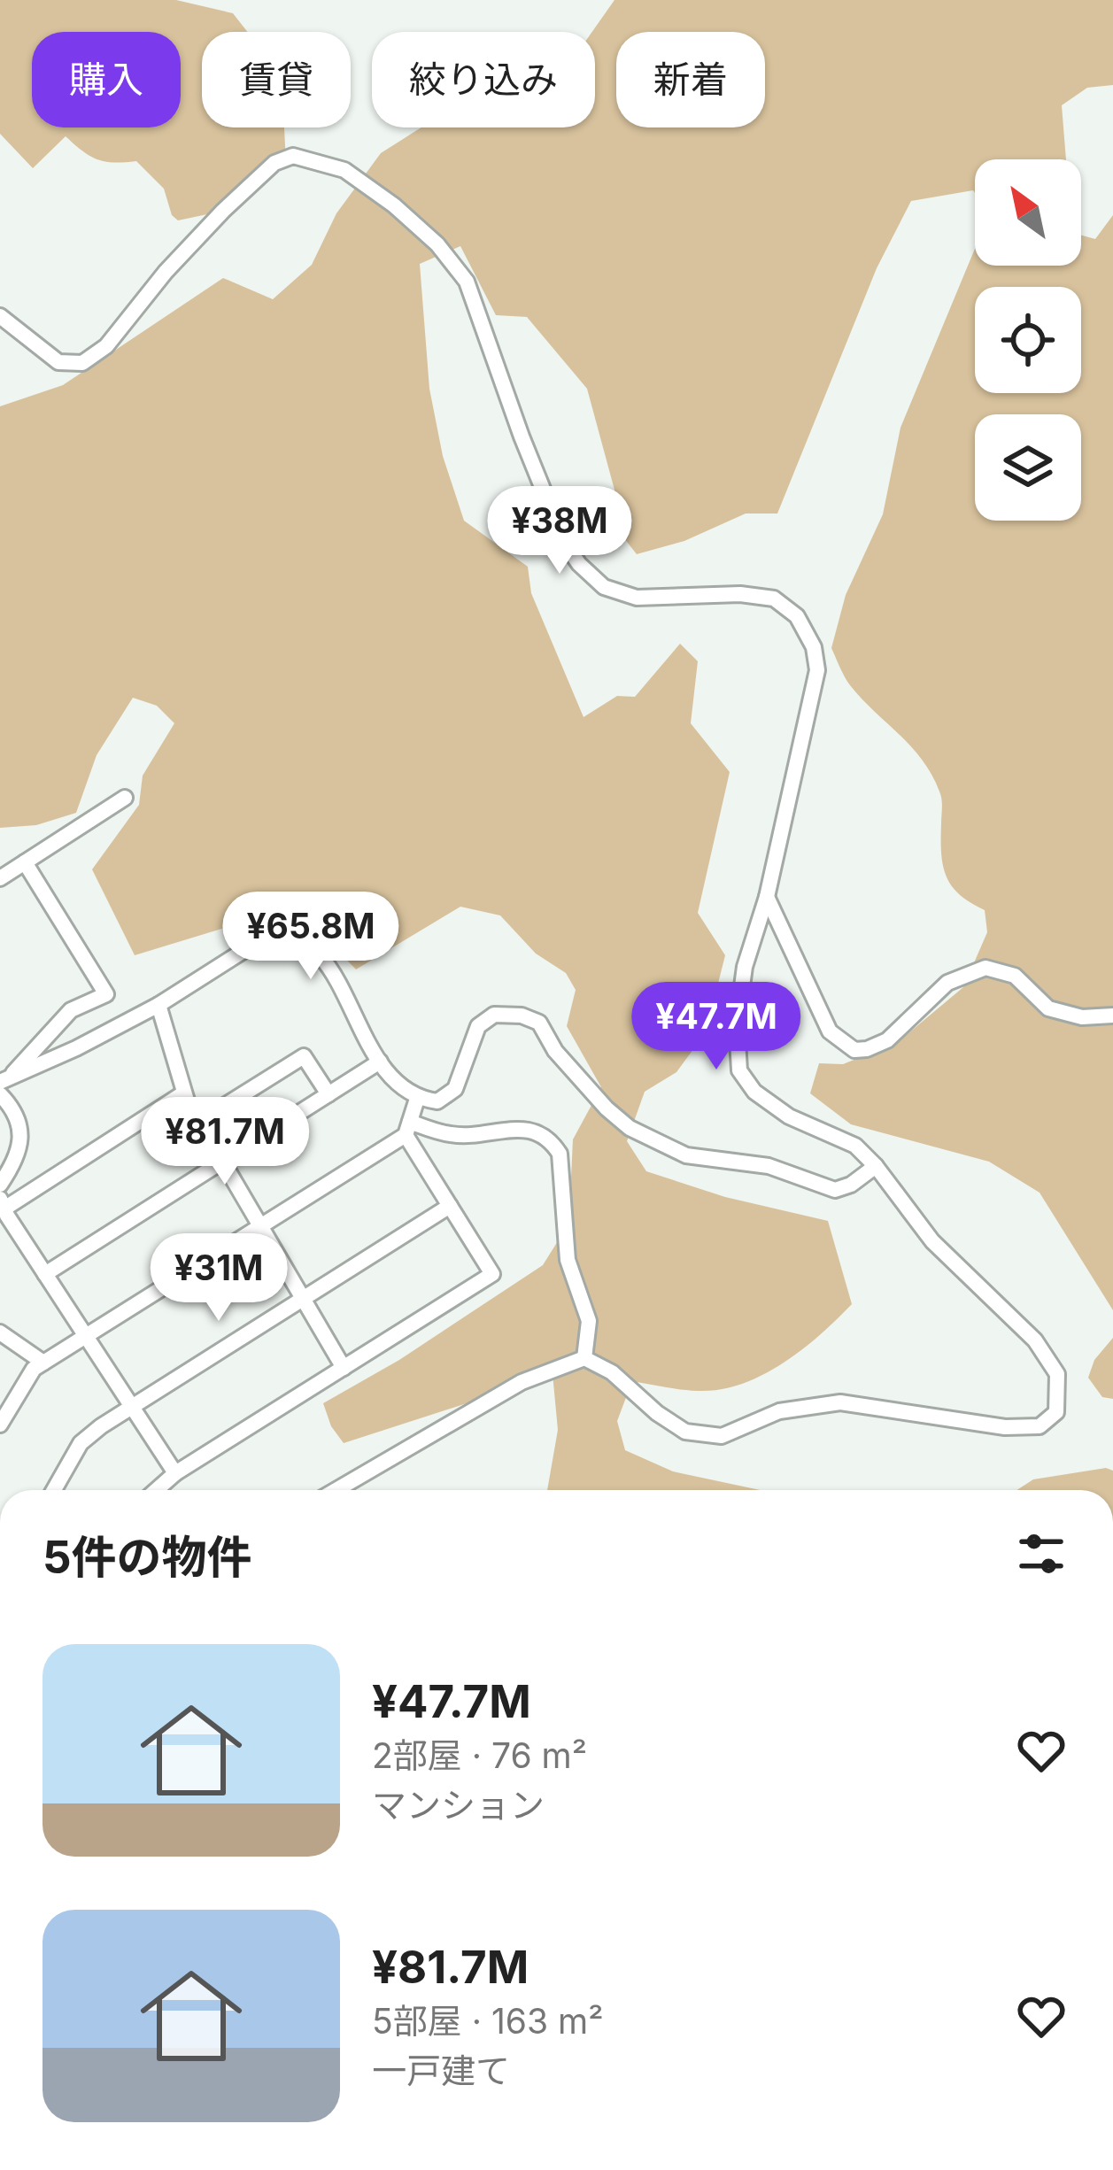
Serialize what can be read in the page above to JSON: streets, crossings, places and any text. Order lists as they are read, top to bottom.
{
  "north": "top left",
  "page": {
    "chip": [
      "購入",
      "賃貸",
      "絞り込み",
      "新着"
    ],
    "price": [
      "¥38M",
      "¥65.8M",
      "¥47.7M",
      "¥81.7M",
      "¥31M"
    ],
    "heading": "5件の物件",
    "list": [
      {
        "name": "¥47.7M",
        "note": "2部屋 · 76 m² · マンション"
      },
      {
        "name": "¥81.7M",
        "note": "5部屋 · 163 m² · 一戸建て"
      }
    ]
  }
}
